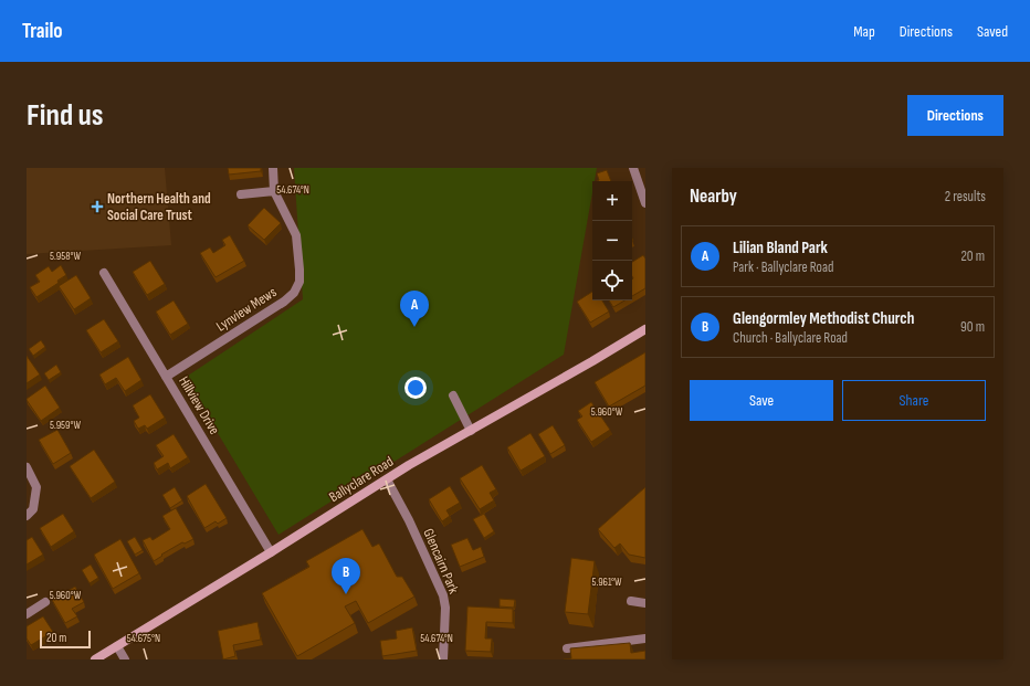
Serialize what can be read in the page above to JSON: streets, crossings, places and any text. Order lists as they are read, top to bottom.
{
  "streets": {
    "main road": ["Ballyclare Road"],
    "street": ["Lynview Mews", "Hillview Drive", "Glencairn Park"]
  },
  "crossings": [
    ["Lynview Mews", "Hillview Drive"],
    ["Hillview Drive", "Ballyclare Road"],
    ["Ballyclare Road", "Glencairn Park"]
  ],
  "places": {
    "health": ["Northern Health and Social Care Trust"]
  },
  "scale_bar": "20 m",
  "page": {
    "header": "Trailo",
    "nav": ["Map", "Directions", "Saved"],
    "buttons": [
      "Directions",
      ["Save", "Share"]
    ],
    "title": "Find us",
    "heading": ["Nearby", "2 results"],
    "map_buttons": ["+", "−"],
    "list": [
      {
        "mark": "A",
        "name": "Lilian Bland Park",
        "note": "Park · Ballyclare Road",
        "value": "20 m"
      },
      {
        "mark": "B",
        "name": "Glengormley Methodist Church",
        "note": "Church · Ballyclare Road",
        "value": "90 m"
      }
    ],
    "pins": ["A", "B"],
    "scale": "20 m"
  },
  "coordinates": [
    "54.674°N",
    "5.958°W",
    "5.960°W",
    "5.959°W",
    "5.961°W",
    "54.675°N"
  ]
}
